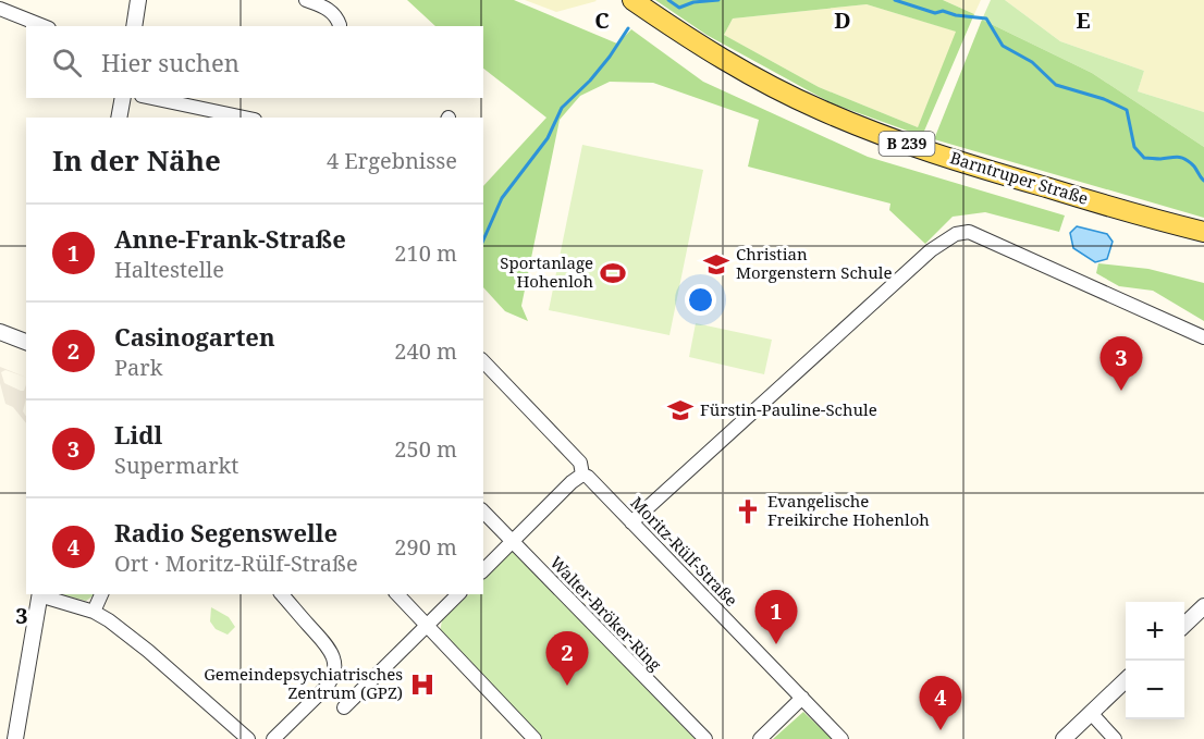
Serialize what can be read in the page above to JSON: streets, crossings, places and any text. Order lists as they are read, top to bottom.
{
  "streets": {
    "main road": ["B 239", "Barntruper Straße"],
    "street": ["Moritz-Rülf-Straße", "Walter-Bröker-Ring"]
  },
  "places": {
    "school or university": ["Christian Morgenstern Schule", "Fürstin-Pauline-Schule"],
    "sports": ["Sportanlage Hohenloh"],
    "church": ["Evangelische Freikirche Hohenloh"],
    "hospital": ["Gemeindepsychiatrisches Zentrum (GPZ)"]
  },
  "page": {
    "search": "Hier suchen",
    "heading": ["In der Nähe", "4 Ergebnisse"],
    "list": [
      {
        "mark": "1",
        "name": "Anne-Frank-Straße",
        "note": "Haltestelle",
        "value": "210 m"
      },
      {
        "mark": "2",
        "name": "Casinogarten",
        "note": "Park",
        "value": "240 m"
      },
      {
        "mark": "3",
        "name": "Lidl",
        "note": "Supermarkt",
        "value": "250 m"
      },
      {
        "mark": "4",
        "name": "Radio Segenswelle",
        "note": "Ort · Moritz-Rülf-Straße",
        "value": "290 m"
      }
    ],
    "pins": [
      "3",
      "1",
      "2",
      "4"
    ],
    "map_buttons": ["+", "−"]
  },
  "grid": {
    "columns": ["C", "D", "E"],
    "rows": ["3"]
  }
}
